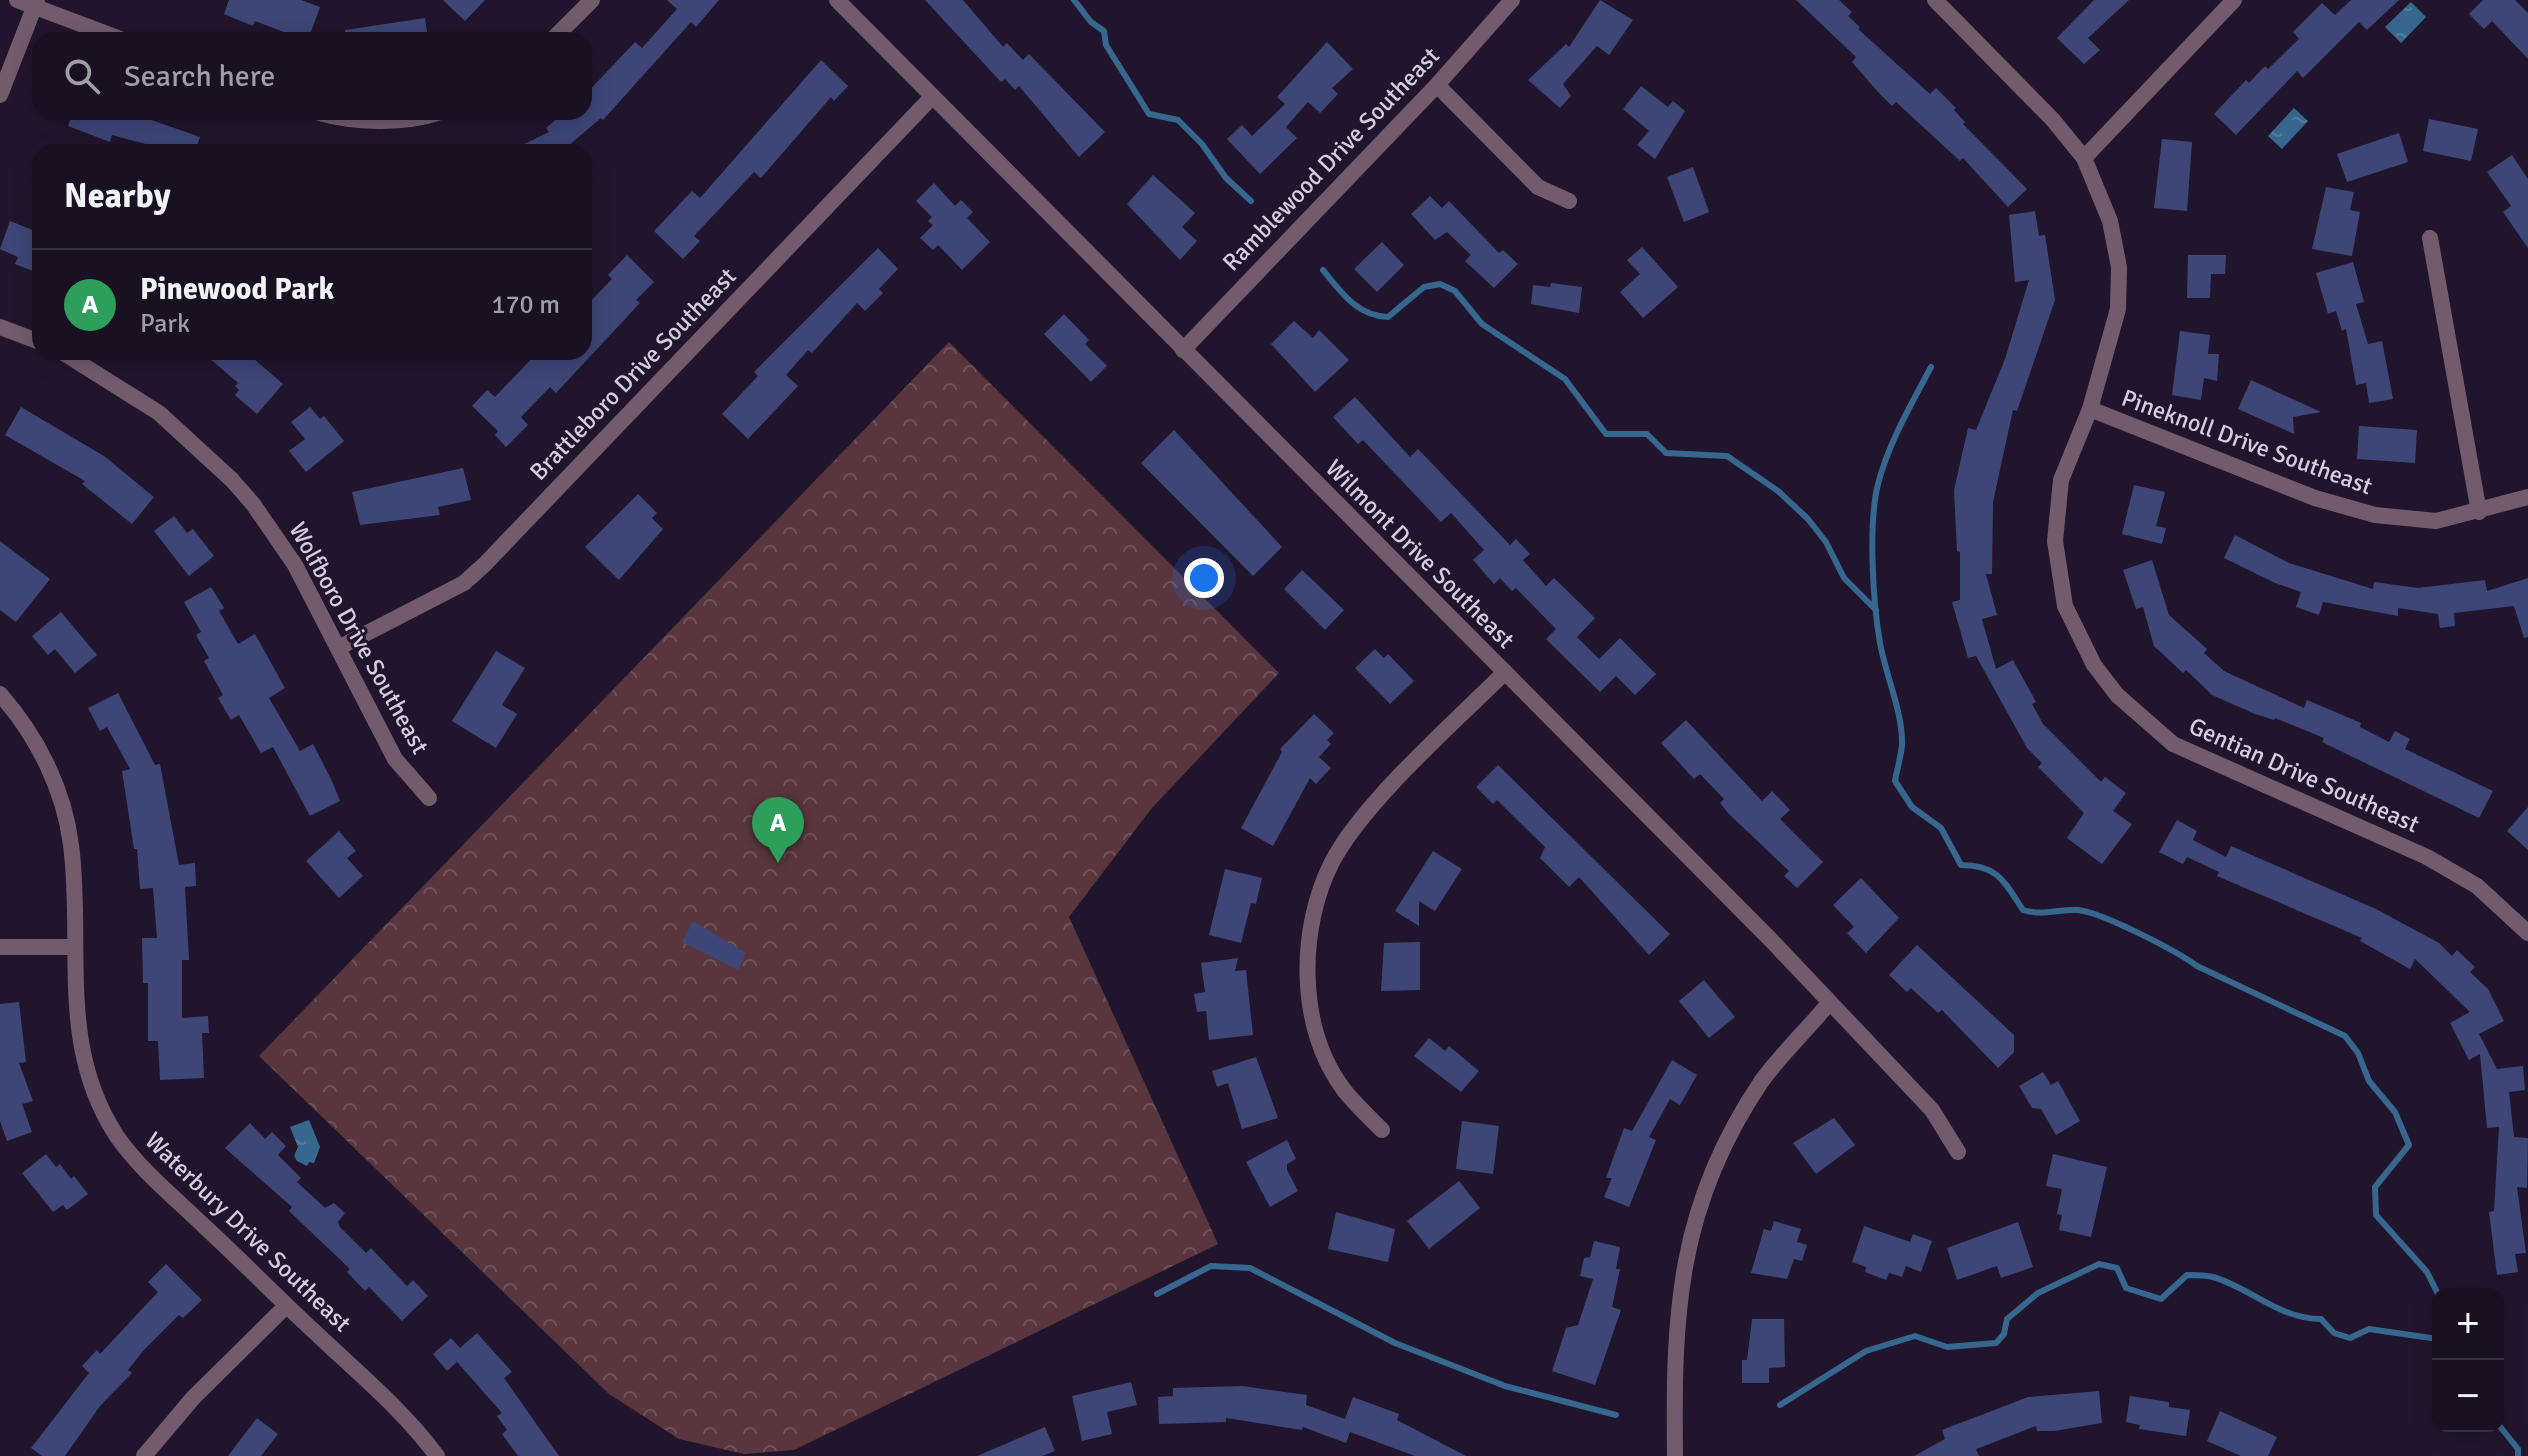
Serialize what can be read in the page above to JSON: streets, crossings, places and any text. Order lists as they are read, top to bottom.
{
  "streets": {
    "street": [
      "Ramblewood Drive Southeast",
      "Brattleboro Drive Southeast",
      "Pineknoll Drive Southeast",
      "Wilmont Drive Southeast",
      "Wolfboro Drive Southeast",
      "Gentian Drive Southeast",
      "Waterbury Drive Southeast"
    ]
  },
  "crossings": [
    ["Ramblewood Drive Southeast", "Wilmont Drive Southeast"],
    ["Brattleboro Drive Southeast", "Wilmont Drive Southeast"],
    ["Brattleboro Drive Southeast", "Wolfboro Drive Southeast"],
    ["Pineknoll Drive Southeast", "Gentian Drive Southeast"]
  ],
  "page": {
    "search": "Search here",
    "heading": "Nearby",
    "list": [
      {
        "mark": "A",
        "name": "Pinewood Park",
        "note": "Park",
        "value": "170 m"
      }
    ],
    "pins": "A",
    "map_buttons": ["+", "−"]
  }
}
